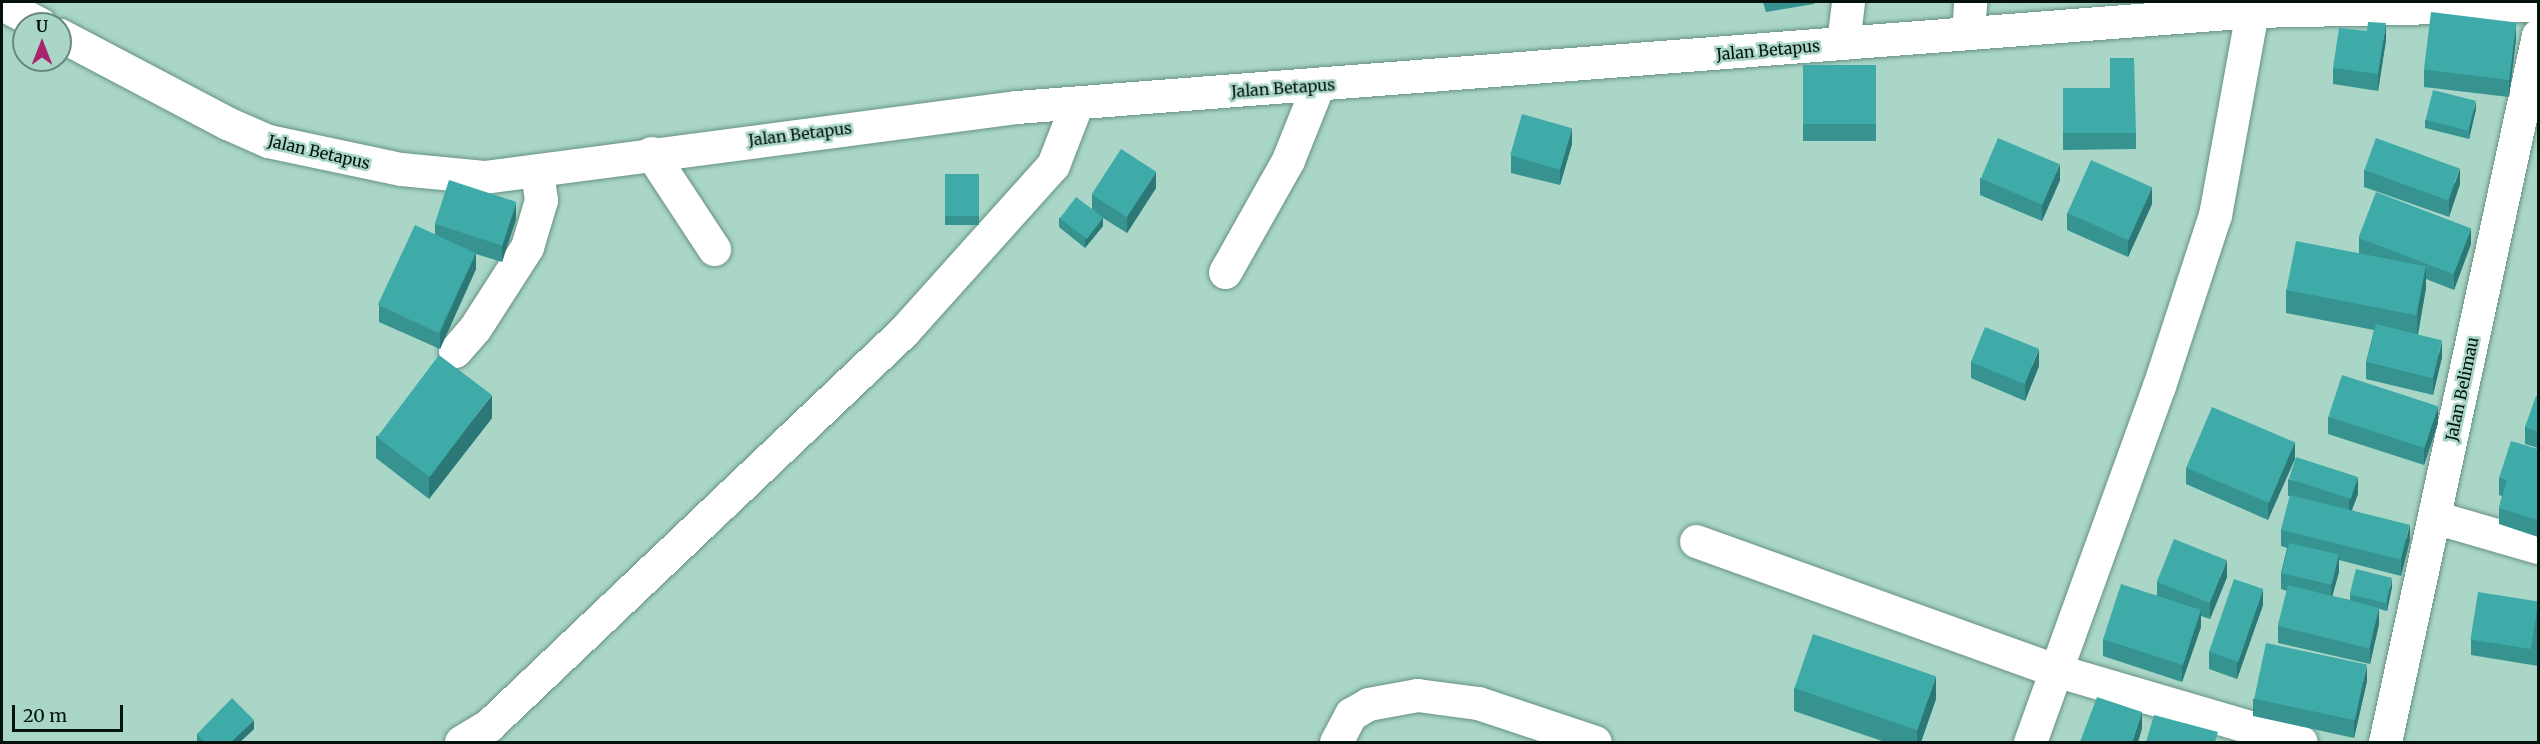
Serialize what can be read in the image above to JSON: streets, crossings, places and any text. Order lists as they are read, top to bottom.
{
  "streets": {
    "street": ["Jalan Betapus", "Jalan Belimau"]
  },
  "scale_bar": "20 m",
  "north": "top"
}
